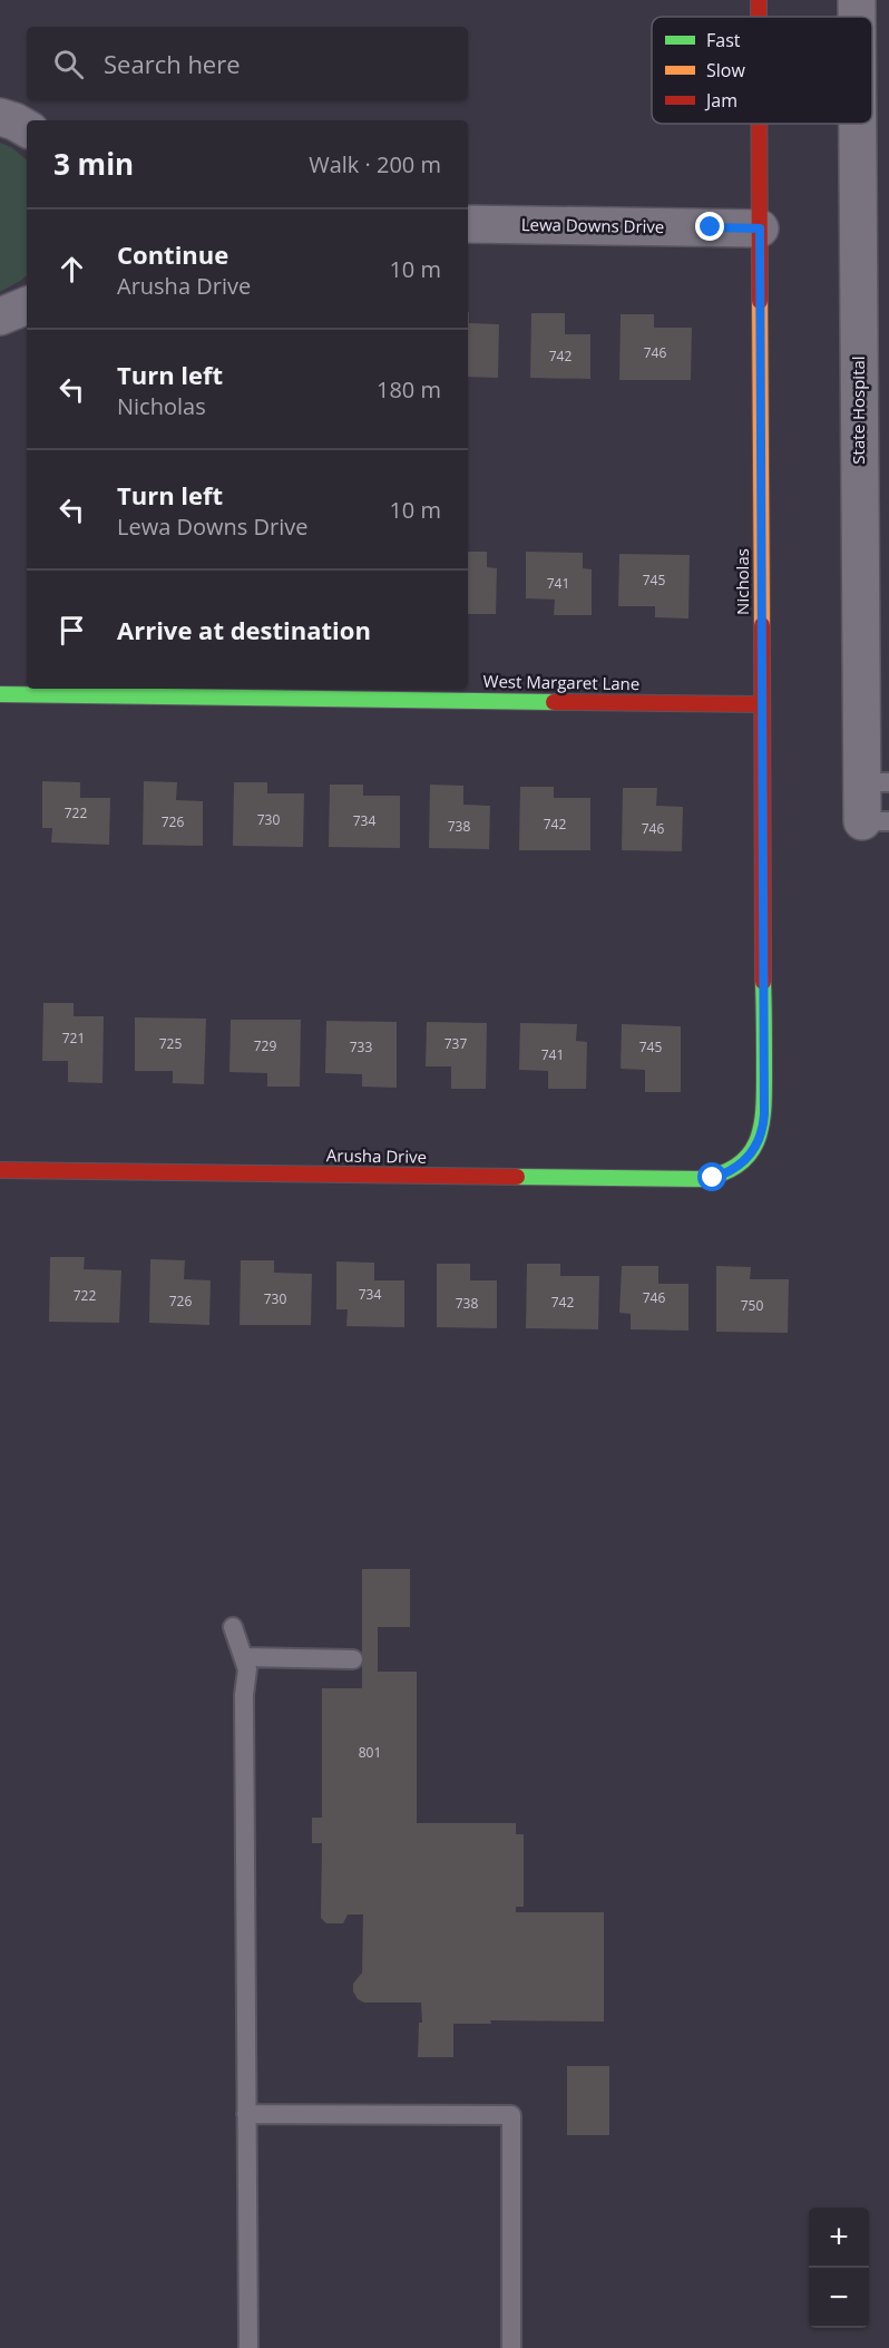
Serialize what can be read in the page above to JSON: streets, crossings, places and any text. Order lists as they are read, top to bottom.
{
  "streets": {
    "street": [
      "Lewa Downs Drive",
      "State Hospital",
      "Nicholas",
      "West Margaret Lane",
      "Arusha Drive"
    ]
  },
  "crossings": [
    ["Lewa Downs Drive", "Nicholas"],
    ["Nicholas", "West Margaret Lane"],
    ["Nicholas", "Arusha Drive"]
  ],
  "house_numbers": [
    "746",
    "742",
    "745",
    "741",
    "722",
    "730",
    "734",
    "726",
    "742",
    "738",
    "746",
    "721",
    "725",
    "737",
    "729",
    "733",
    "745",
    "741",
    "734",
    "722",
    "746",
    "730",
    "726",
    "742",
    "738",
    "750",
    "801"
  ],
  "legend": ["Fast", "Slow", "Jam"],
  "page": {
    "search": "Search here",
    "heading": ["3 min", "Walk · 200 m"],
    "list": [
      ["Continue", "Arusha Drive", "10 m"],
      ["Turn left", "Nicholas", "180 m"],
      ["Turn left", "Lewa Downs Drive", "10 m"],
      "Arrive at destination"
    ],
    "map_buttons": ["+", "−"]
  }
}
